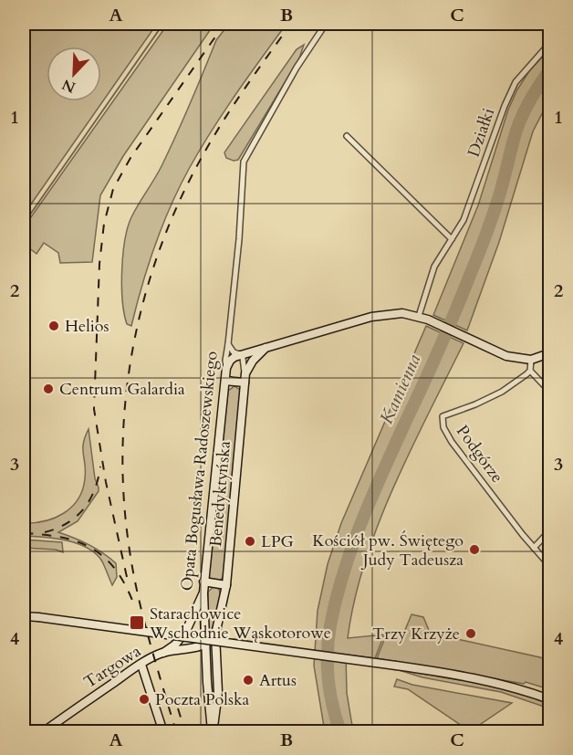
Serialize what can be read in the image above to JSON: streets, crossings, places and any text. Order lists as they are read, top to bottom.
{
  "streets": {
    "street": [
      "Działki",
      "Podgórze",
      "Opata Bogusława Radoszewskiego",
      "Benedyktyńska",
      "Targowa"
    ]
  },
  "crossings": [
    ["Opata Bogusława Radoszewskiego", "Benedyktyńska"],
    ["Opata Bogusława Radoszewskiego", "Targowa"]
  ],
  "water": ["Kamienna"],
  "places": {
    "other": [
      "Helios",
      "Centrum Galardia",
      "LPG",
      "Kościół pw. Świętego Judy Tadeusza",
      "Trzy Krzyże",
      "Artus",
      "Poczta Polska"
    ],
    "transit": ["Starachowice Wschodnie Wąskotorowe"]
  },
  "north": "bottom left",
  "grid": {
    "columns": ["A", "B", "C"],
    "rows": [
      "1",
      "2",
      "3",
      "4"
    ]
  }
}
